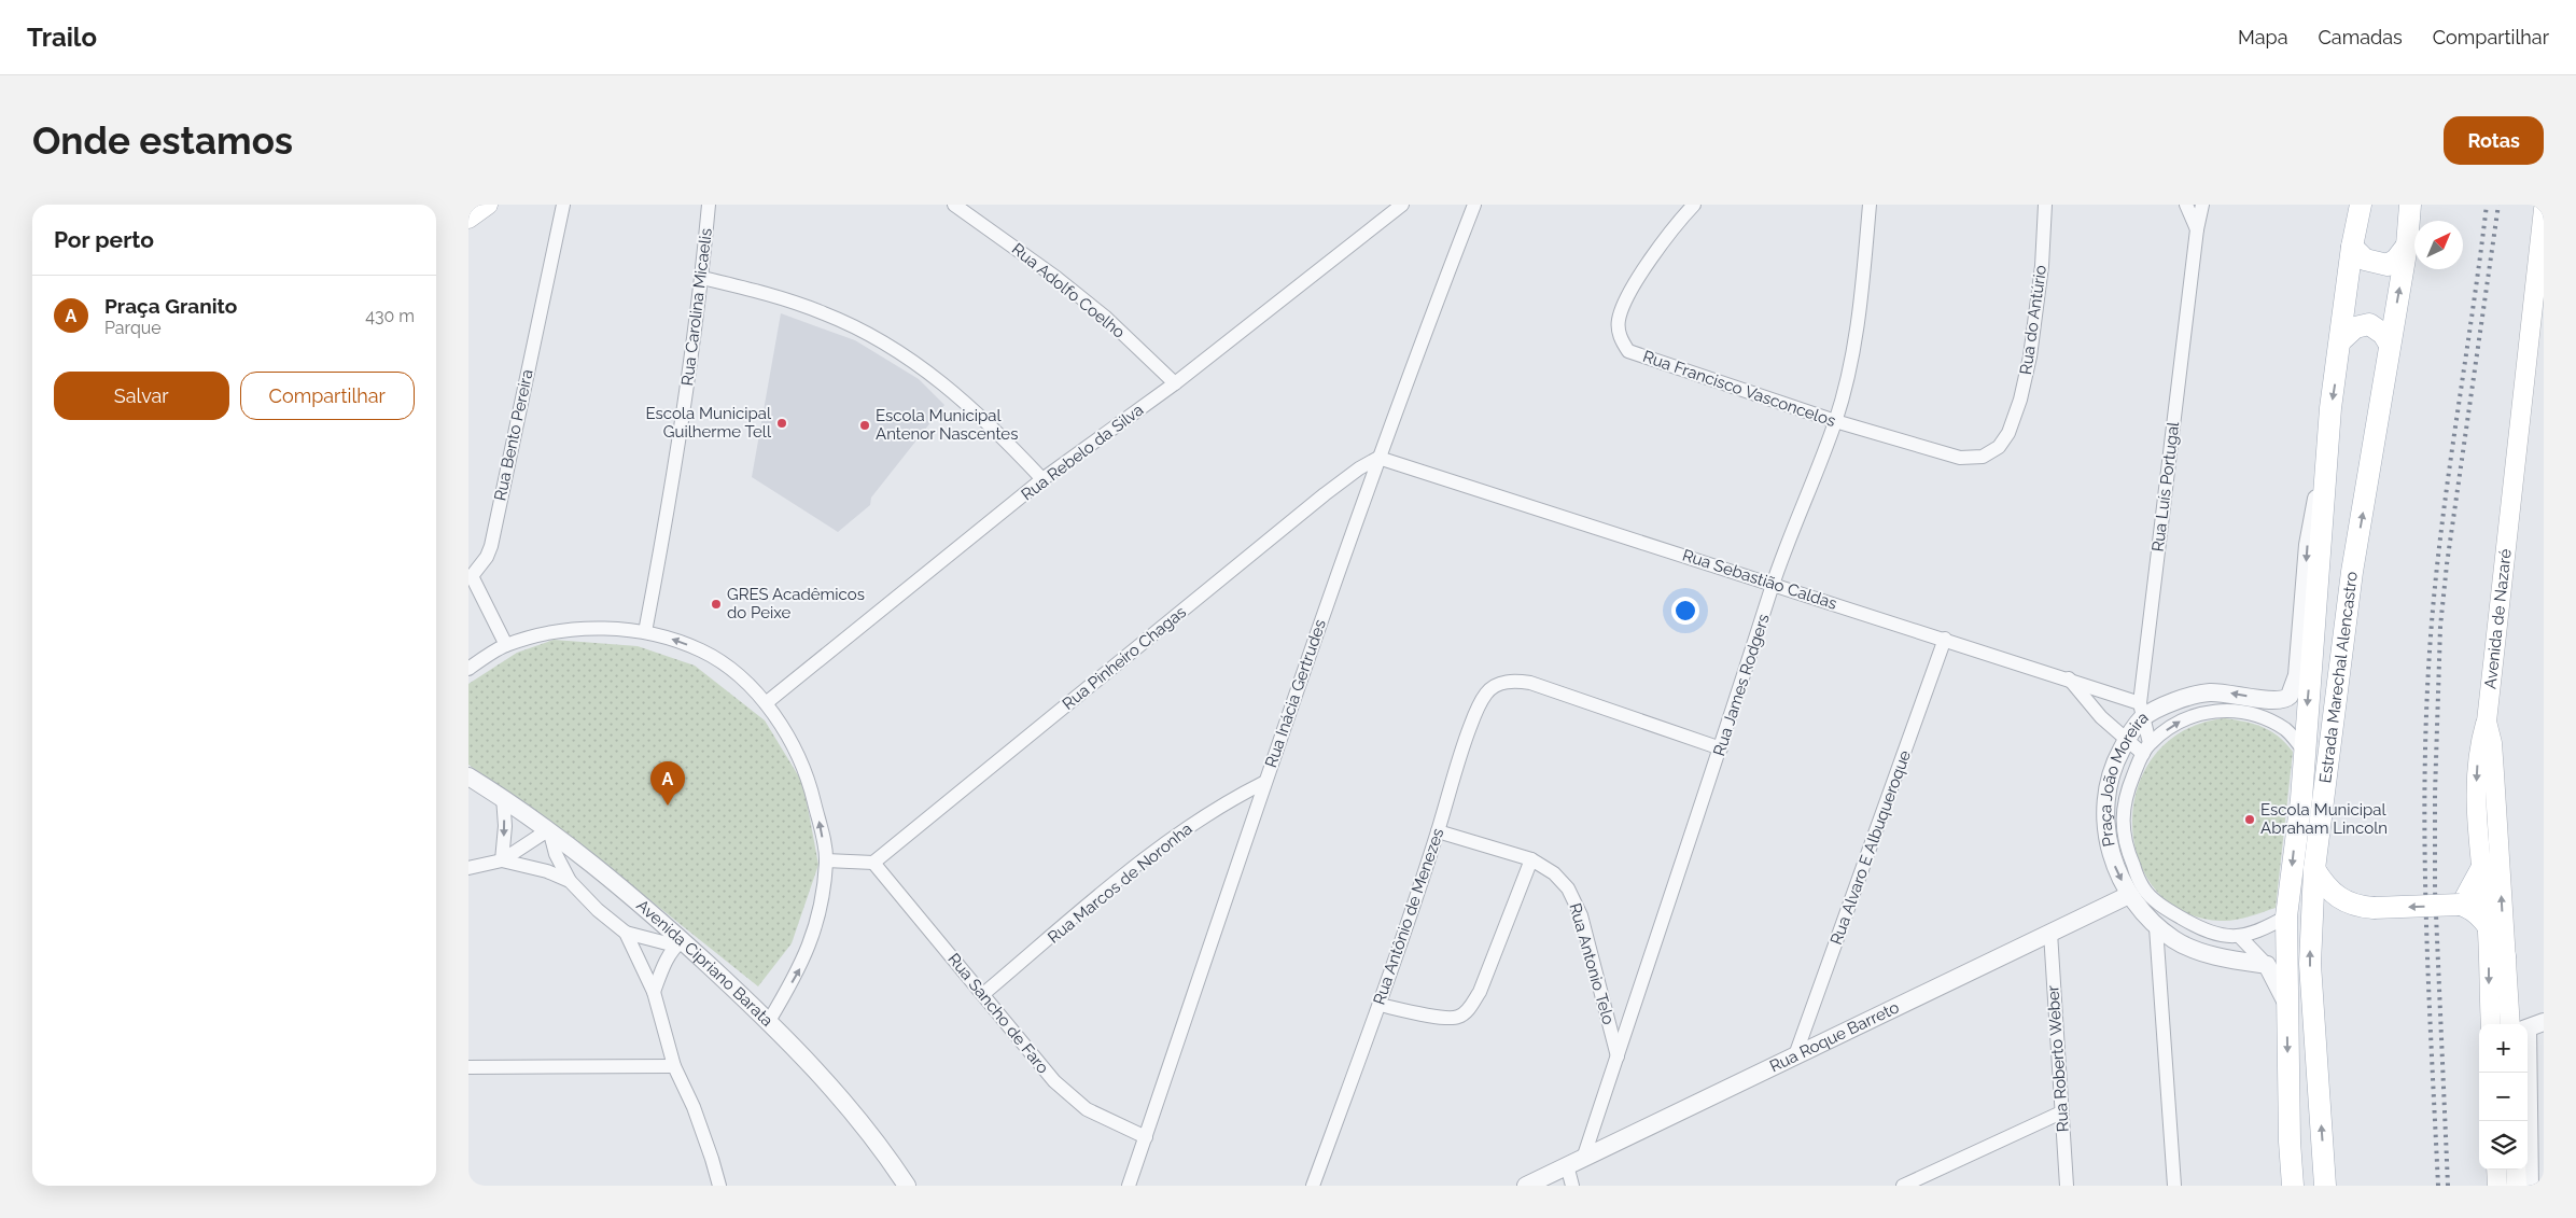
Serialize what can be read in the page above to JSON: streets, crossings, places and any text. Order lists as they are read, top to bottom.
{
  "streets": {
    "main road": ["Avenida de Nazaré", "Estrada Marechal Alencastro"],
    "street": [
      "Rua Adolfo Coelho",
      "Rua Carolina Micaelis",
      "Rua do Antúrio",
      "Rua Francisco Vasconcelos",
      "Rua Bento Pereira",
      "Rua Rebelo da Silva",
      "Rua Luís Portugal",
      "Rua Sebastião Caldas",
      "Rua Pinheiro Chagas",
      "Rua James Rodgers",
      "Rua Inácia Gertrudes",
      "Praça João Moreira",
      "Rua Alvaro E Albuqueroque",
      "Rua Marcos de Noronha",
      "Rua Antônio de Menezes",
      "Avenida Cipriano Barata",
      "Rua Antonio Telo",
      "Rua Sancho de Faro",
      "Rua Roque Barreto",
      "Rua Roberto Weber"
    ]
  },
  "crossings": [
    ["Rua Adolfo Coelho", "Rua Rebelo da Silva"],
    ["Rua do Antúrio", "Rua Francisco Vasconcelos"],
    ["Rua Francisco Vasconcelos", "Rua James Rodgers"],
    ["Rua Luís Portugal", "Rua Sebastião Caldas"],
    ["Rua Luís Portugal", "Praça João Moreira"],
    ["Rua Sebastião Caldas", "Rua Pinheiro Chagas"],
    ["Rua Sebastião Caldas", "Rua James Rodgers"],
    ["Rua Sebastião Caldas", "Rua Inácia Gertrudes"],
    ["Rua Sebastião Caldas", "Praça João Moreira"],
    ["Rua Sebastião Caldas", "Rua Alvaro E Albuqueroque"],
    ["Rua Pinheiro Chagas", "Rua Inácia Gertrudes"],
    ["Rua Pinheiro Chagas", "Rua Sancho de Faro"],
    ["Estrada Marechal Alencastro", "Praça João Moreira"],
    ["Rua James Rodgers", "Rua Antônio de Menezes"],
    ["Rua James Rodgers", "Rua Antonio Telo"],
    ["Rua James Rodgers", "Rua Roque Barreto"],
    ["Rua Inácia Gertrudes", "Rua Marcos de Noronha"],
    ["Rua Inácia Gertrudes", "Rua Sancho de Faro"],
    ["Praça João Moreira", "Rua Roque Barreto"],
    ["Rua Alvaro E Albuqueroque", "Rua Roque Barreto"],
    ["Rua Marcos de Noronha", "Rua Sancho de Faro"],
    ["Rua Antônio de Menezes", "Rua Antonio Telo"],
    ["Rua Roque Barreto", "Rua Roberto Weber"]
  ],
  "places": [
    "Escola Municipal Guilherme Tell",
    "Escola Municipal Antenor Nascentes",
    "GRES Acadêmicos do Peixe",
    "Escola Municipal Abraham Lincoln"
  ],
  "north": "top right",
  "page": {
    "header": "Trailo",
    "nav": ["Mapa", "Camadas", "Compartilhar"],
    "buttons": [
      "Rotas",
      ["Salvar", "Compartilhar"]
    ],
    "title": "Onde estamos",
    "heading": "Por perto",
    "list": [
      {
        "mark": "A",
        "name": "Praça Granito",
        "note": "Parque",
        "value": "430 m"
      }
    ],
    "pins": "A",
    "map_buttons": ["+", "−"]
  }
}
